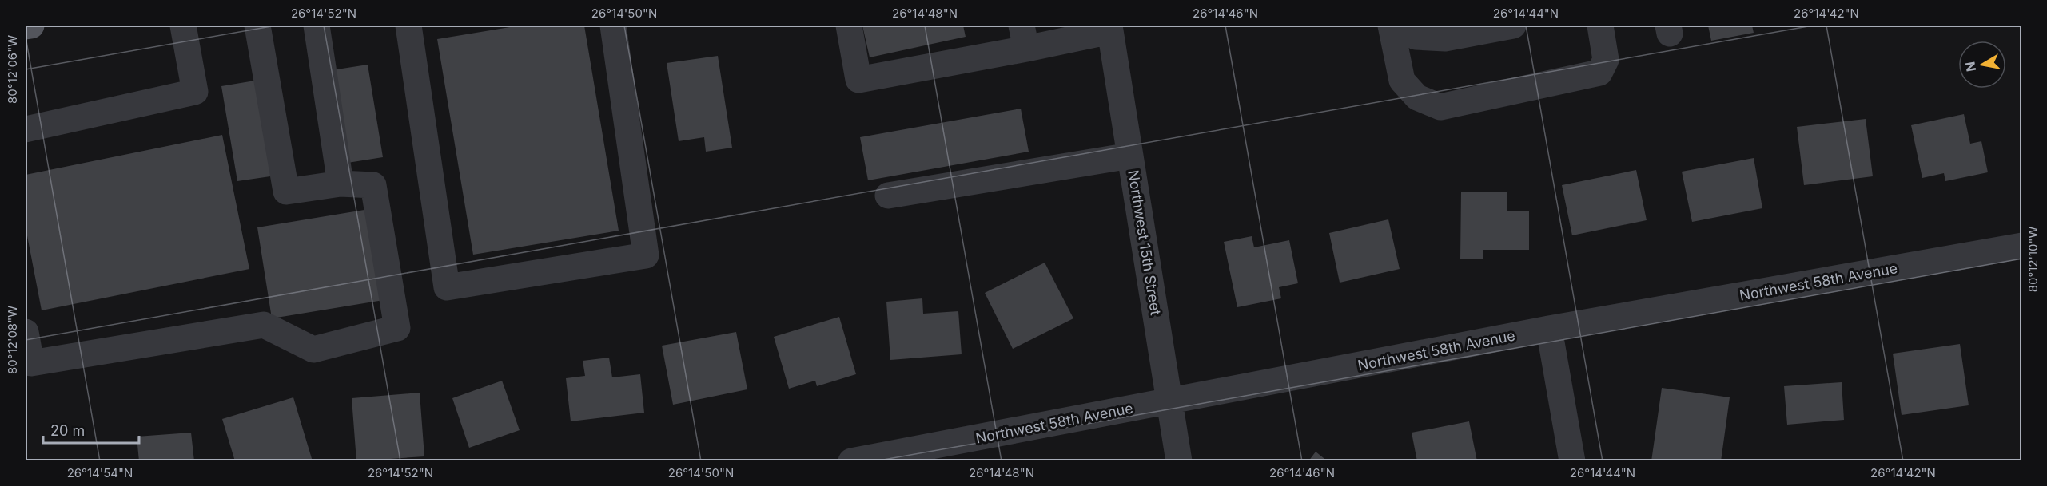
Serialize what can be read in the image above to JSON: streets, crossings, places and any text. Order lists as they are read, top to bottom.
{
  "streets": {
    "street": ["Northwest 15th Street", "Northwest 58th Avenue"]
  },
  "crossings": [
    ["Northwest 15th Street", "Northwest 58th Avenue"]
  ],
  "scale_bar": "20 m",
  "north": "left",
  "coordinates": [
    "26°14'52\"N",
    "26°14'50\"N",
    "26°14'48\"N",
    "26°14'46\"N",
    "26°14'44\"N",
    "26°14'42\"N",
    "80°12'06\"W",
    "80°12'10\"W",
    "80°12'08\"W",
    "26°14'54\"N"
  ]
}
